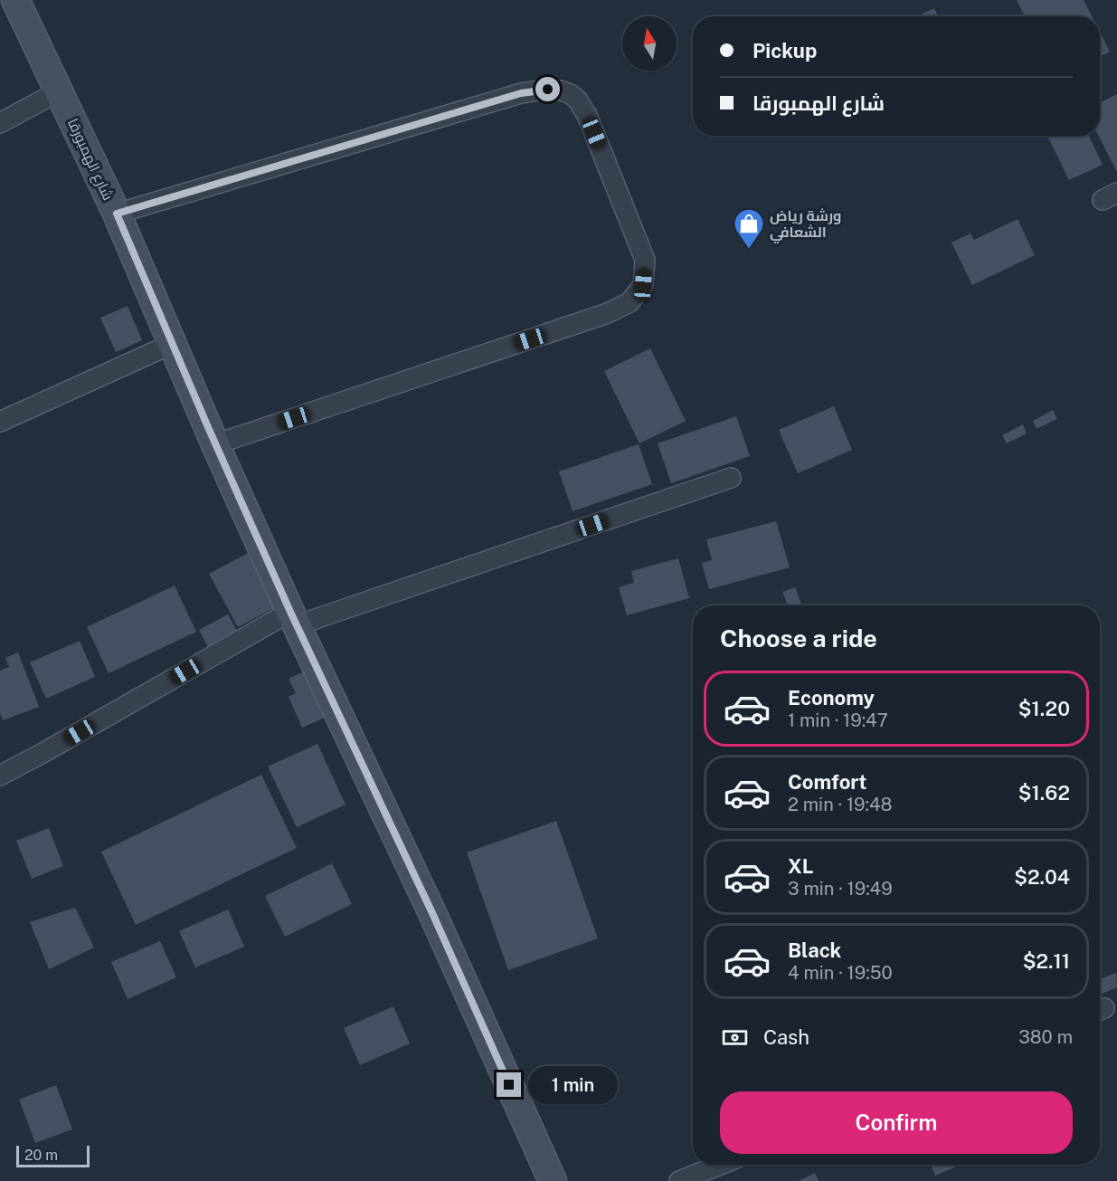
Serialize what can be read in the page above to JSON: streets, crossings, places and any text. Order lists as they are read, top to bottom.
{
  "streets": {
    "street": ["شارع الهمبورقا"]
  },
  "places": {
    "shop": ["ورشة رياض الشعافي"]
  },
  "scale_bar": "20 m",
  "north": "top",
  "page": {
    "banner": ["Pickup", "شارع الهمبورقا"],
    "heading": "Choose a ride",
    "list": [
      {
        "name": "Economy",
        "note": "1 min · 19:47",
        "value": "$1.20"
      },
      {
        "name": "Comfort",
        "note": "2 min · 19:48",
        "value": "$1.62"
      },
      {
        "name": "XL",
        "note": "3 min · 19:49",
        "value": "$2.04"
      },
      {
        "name": "Black",
        "note": "4 min · 19:50",
        "value": "$2.11"
      }
    ],
    "pay": ["Cash", "380 m"],
    "bubble": "1 min",
    "buttons": "Confirm",
    "scale": "20 m"
  }
}
